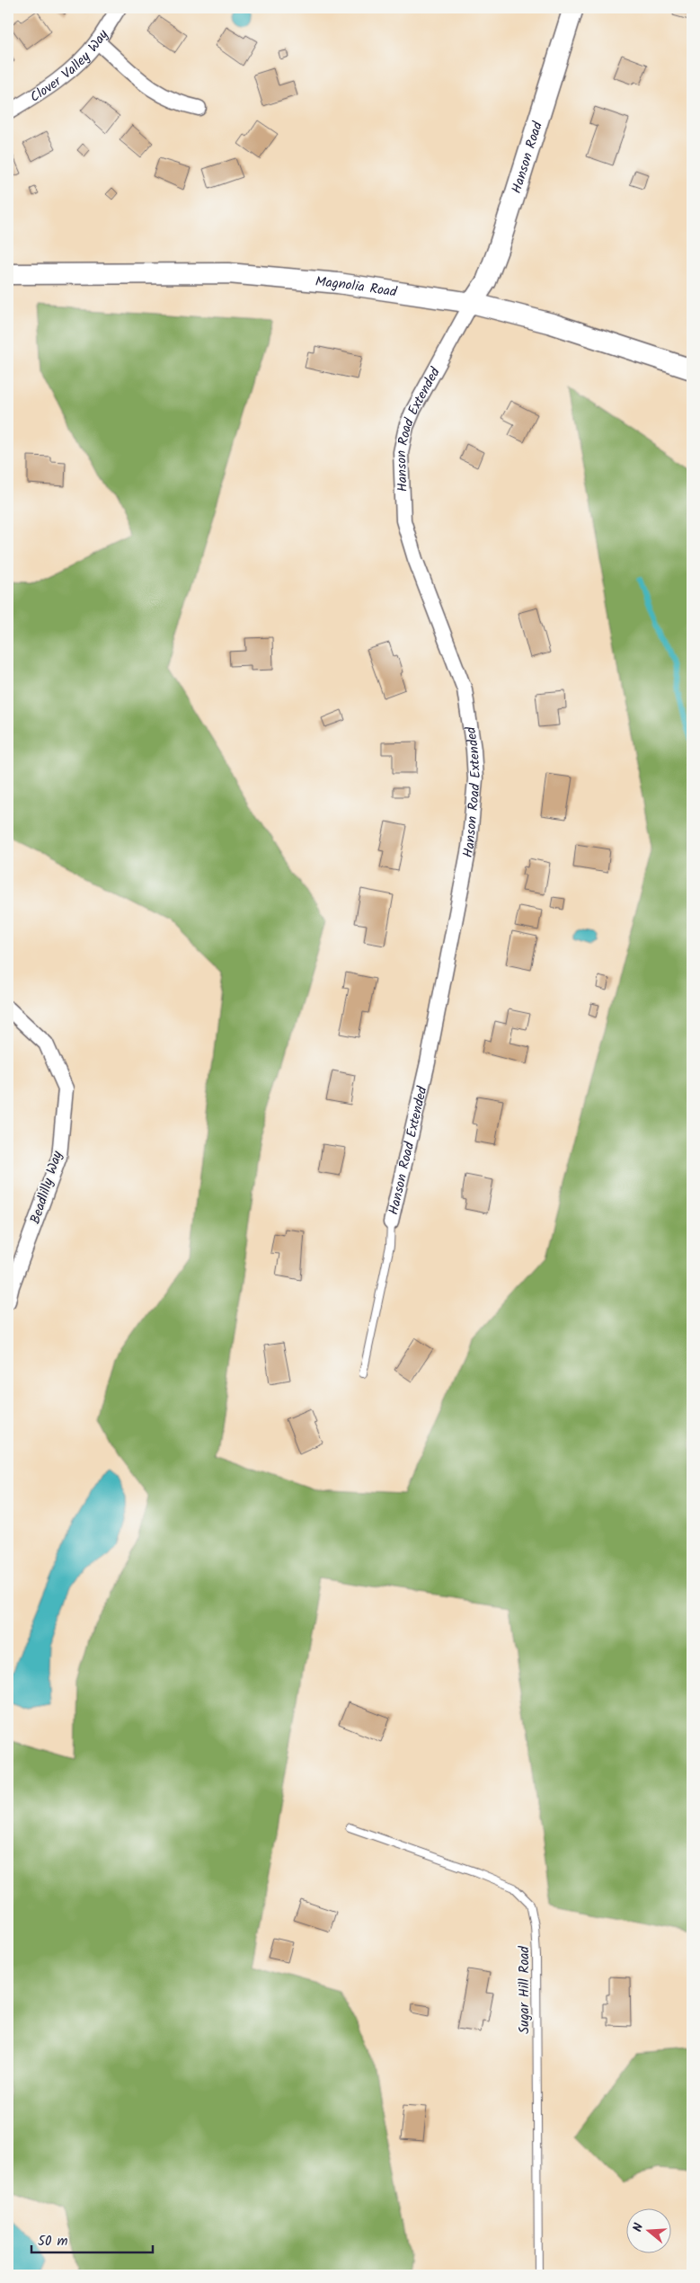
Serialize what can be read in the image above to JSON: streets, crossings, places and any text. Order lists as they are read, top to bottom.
{
  "streets": {
    "main road": ["Hanson Road", "Magnolia Road"],
    "street": ["Clover Valley Way", "Hanson Road Extended", "Beadlilly Way"],
    "lane": ["Sugar Hill Road"]
  },
  "crossings": [
    ["Hanson Road", "Magnolia Road"],
    ["Hanson Road", "Hanson Road Extended"],
    ["Magnolia Road", "Hanson Road Extended"]
  ],
  "scale_bar": "50 m",
  "north": "left"
}
